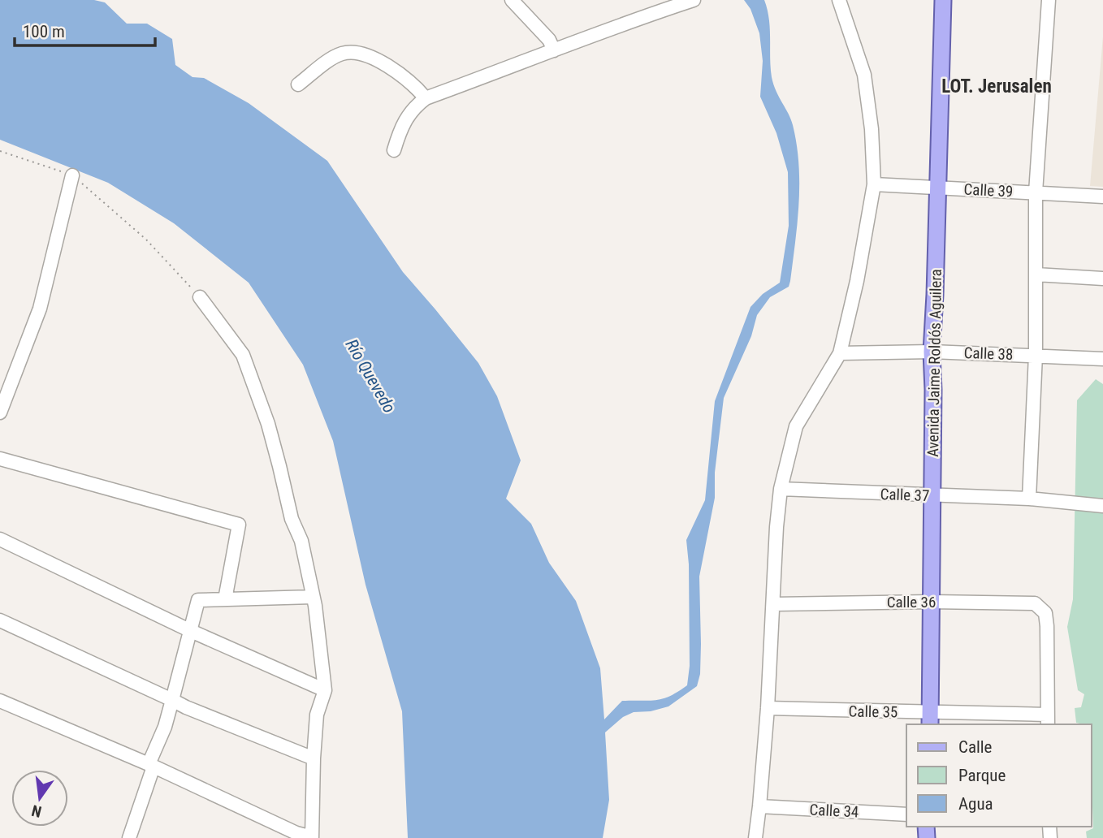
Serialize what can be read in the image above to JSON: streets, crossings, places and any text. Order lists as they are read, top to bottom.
{
  "streets": {
    "main road": ["Avenida Jaime Roldós Aguilera"],
    "street": [
      "Calle 39",
      "Calle 38",
      "Calle 37",
      "Calle 36",
      "Calle 35",
      "Calle 34"
    ]
  },
  "crossings": [
    ["Calle 39", "Avenida Jaime Roldós Aguilera"],
    ["Calle 38", "Avenida Jaime Roldós Aguilera"],
    ["Avenida Jaime Roldós Aguilera", "Calle 37"],
    ["Avenida Jaime Roldós Aguilera", "Calle 36"],
    ["Avenida Jaime Roldós Aguilera", "Calle 35"],
    ["Calle 36", "Calle 35"]
  ],
  "districts": ["LOT. Jerusalen"],
  "water": ["Río Quevedo"],
  "legend": ["Calle", "Parque", "Agua"],
  "scale_bar": "100 m",
  "north": "bottom"
}
